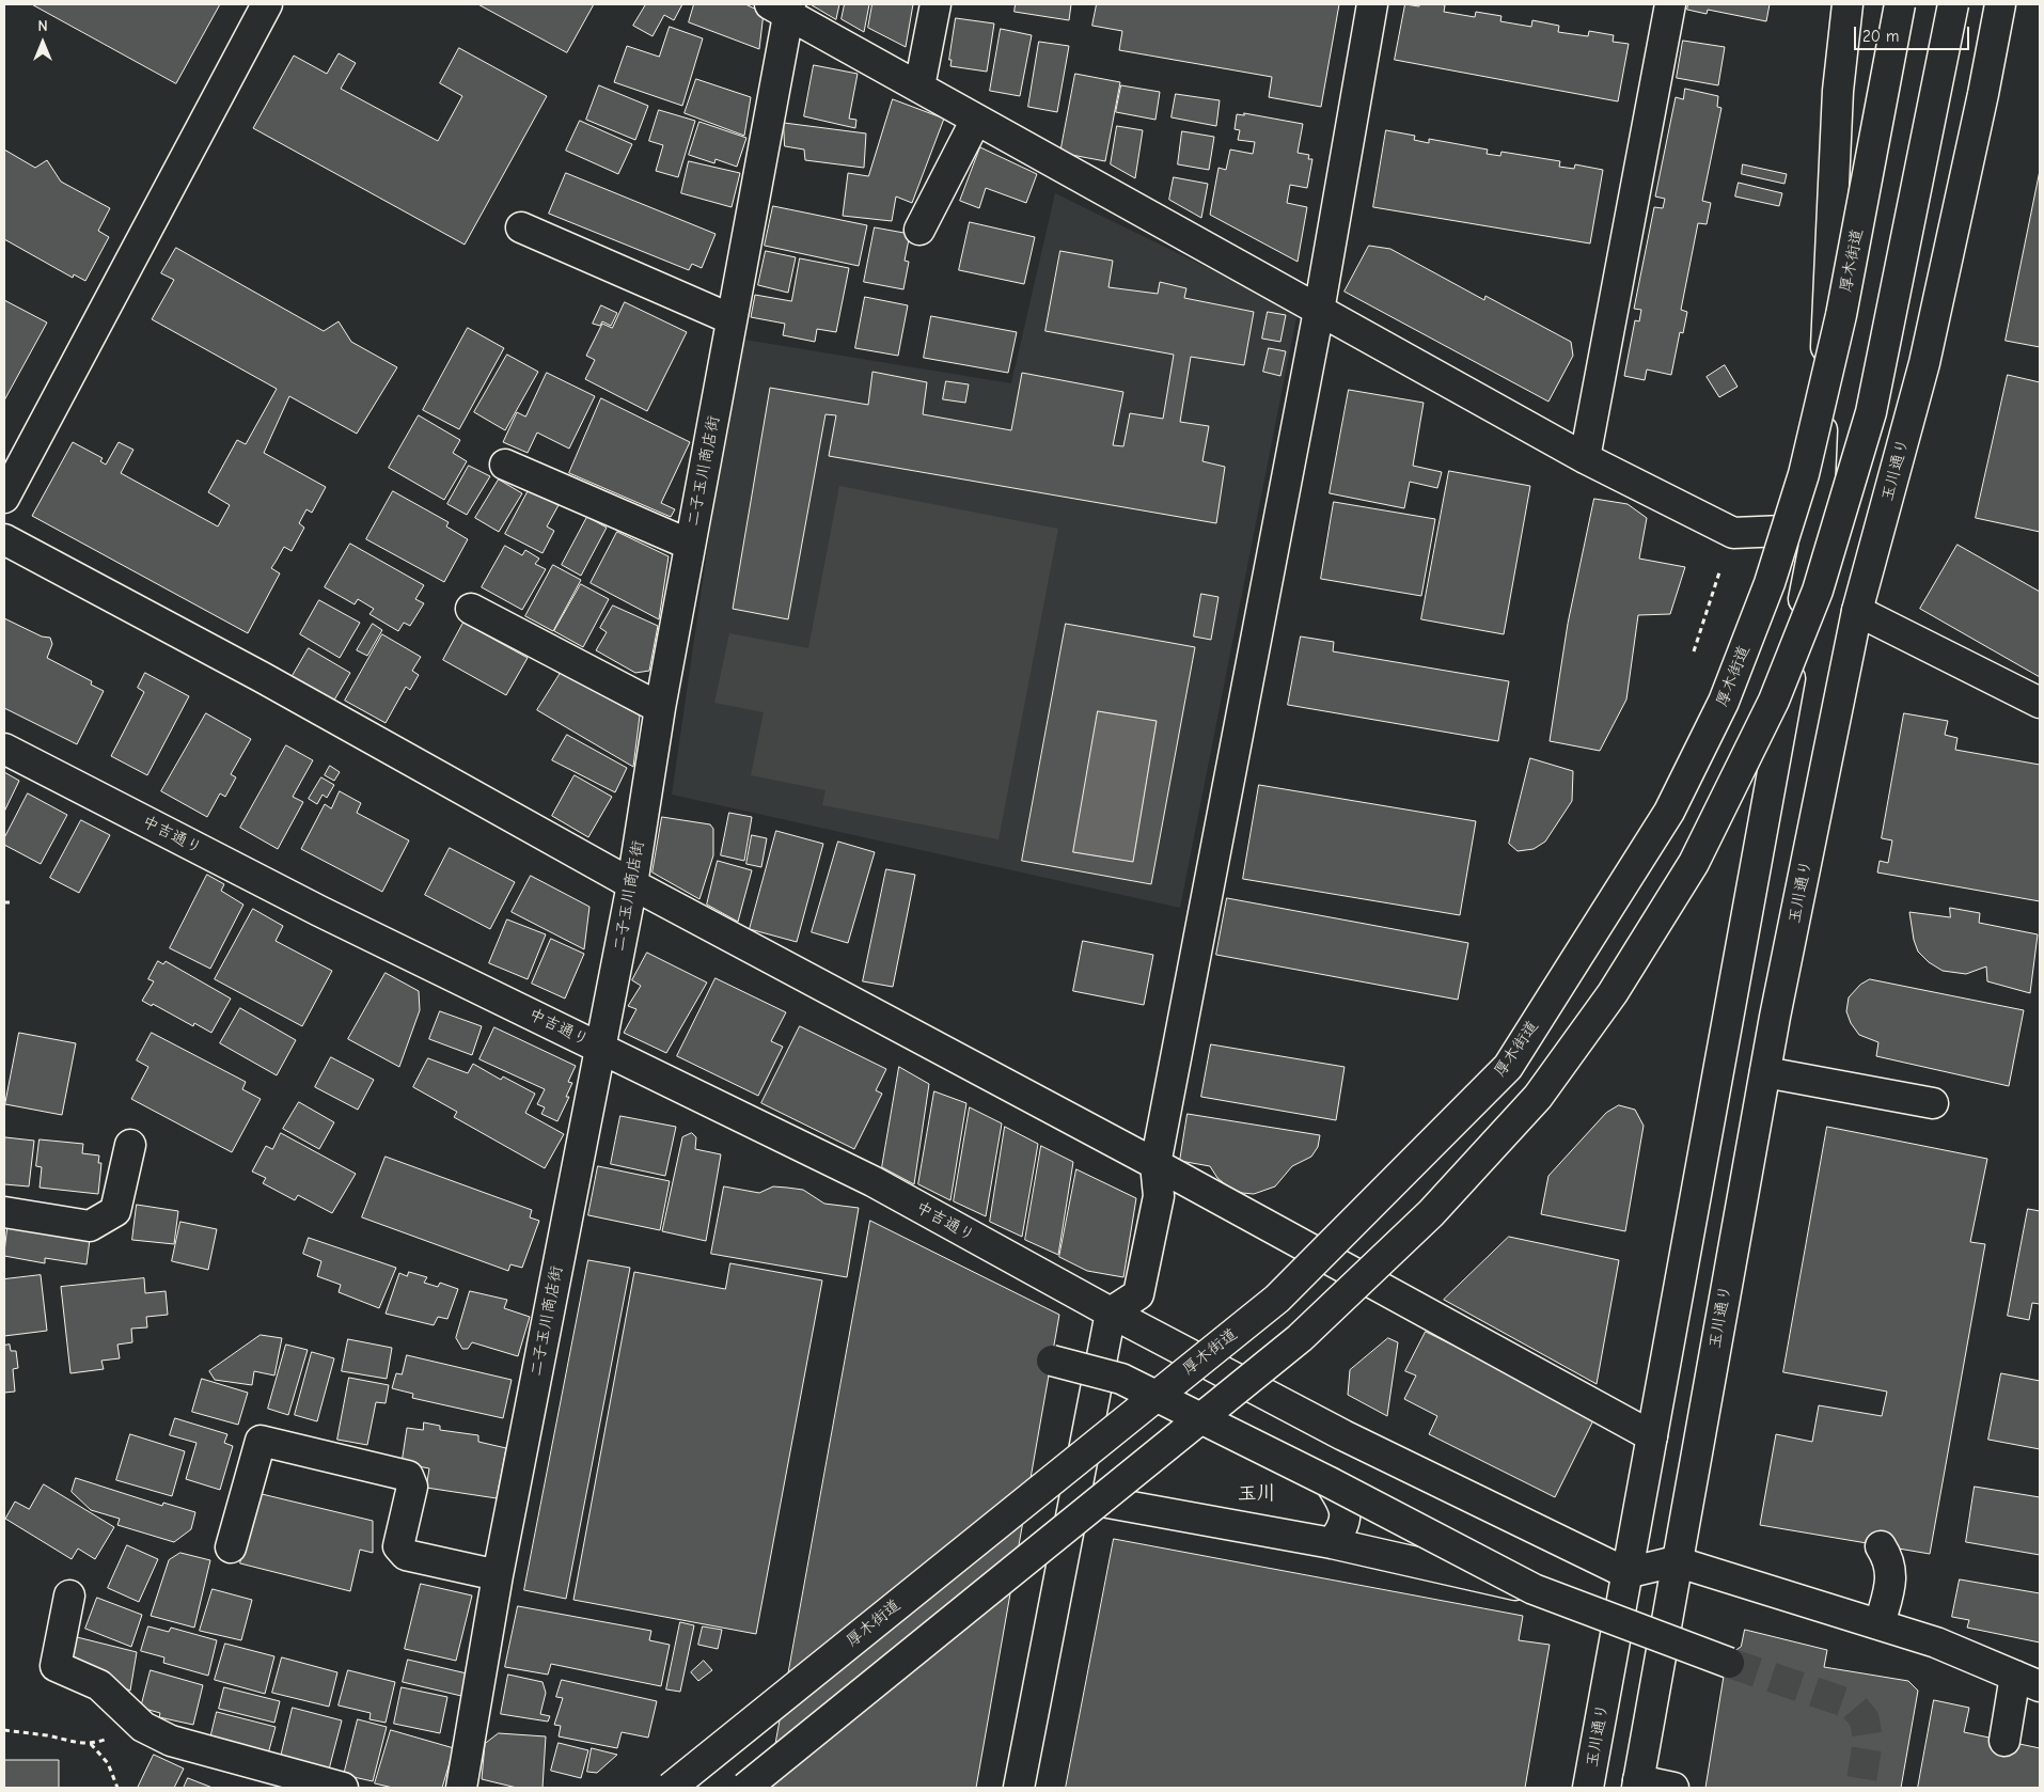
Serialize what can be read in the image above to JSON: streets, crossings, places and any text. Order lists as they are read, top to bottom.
{
  "streets": {
    "main road": [
      "厚木街道",
      "玉川通り",
      "二子玉川商店街",
      "中吉通り"
    ]
  },
  "crossings": [
    ["玉川通り", "中吉通り"],
    ["二子玉川商店街", "中吉通り"]
  ],
  "districts": ["玉川"],
  "scale_bar": "20 m",
  "north": "top"
}
